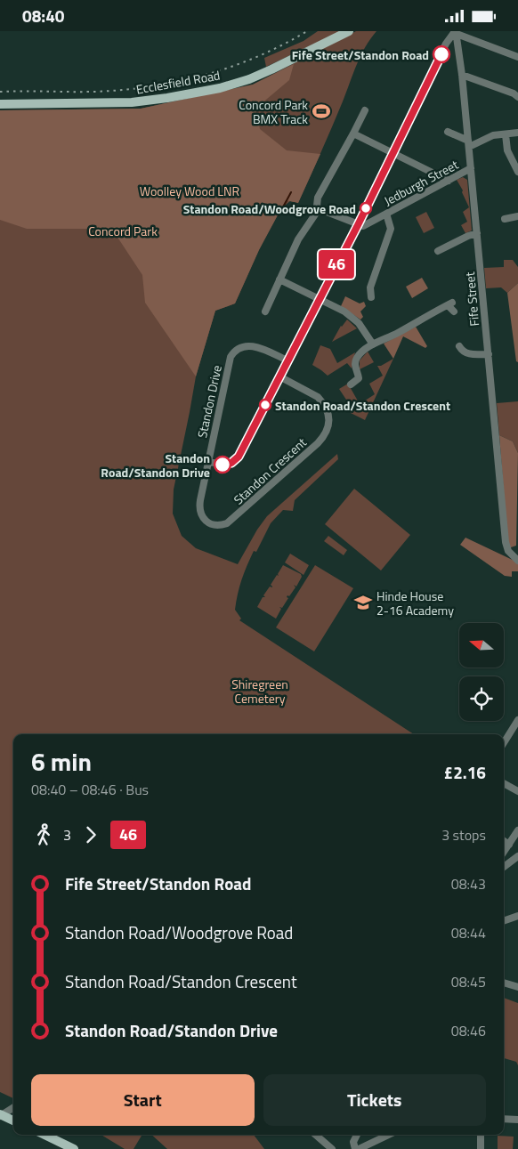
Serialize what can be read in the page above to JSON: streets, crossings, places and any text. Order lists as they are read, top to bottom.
{
  "streets": {
    "main road": ["Ecclesfield Road"],
    "street": [
      "Jedburgh Street",
      "Fife Street",
      "Standon Drive",
      "Standon Crescent"
    ]
  },
  "crossings": [
    ["Jedburgh Street", "Fife Street"],
    ["Standon Drive", "Standon Crescent"]
  ],
  "parks": ["Woolley Wood LNR", "Concord Park", "Shiregreen Cemetery"],
  "places": {
    "other": [
      "Fife Street/Standon Road",
      "Standon Road/Woodgrove Road",
      "Standon Road/Standon Crescent",
      "Standon Road/Standon Drive"
    ],
    "sports": ["Concord Park BMX Track"],
    "school or university": ["Hinde House 2-16 Academy"]
  },
  "lines": ["bus line 46"],
  "north": "left",
  "page": {
    "status": "08:40",
    "on_map": "46",
    "heading": ["6 min", "08:40 – 08:46 · Bus", "£2.16"],
    "legs": ["3", "46", "3 stops"],
    "list": [
      {
        "name": "Fife Street/Standon Road",
        "value": "08:43"
      },
      {
        "name": "Standon Road/Woodgrove Road",
        "value": "08:44"
      },
      {
        "name": "Standon Road/Standon Crescent",
        "value": "08:45"
      },
      {
        "name": "Standon Road/Standon Drive",
        "value": "08:46"
      }
    ],
    "buttons": ["Start", "Tickets"]
  }
}
